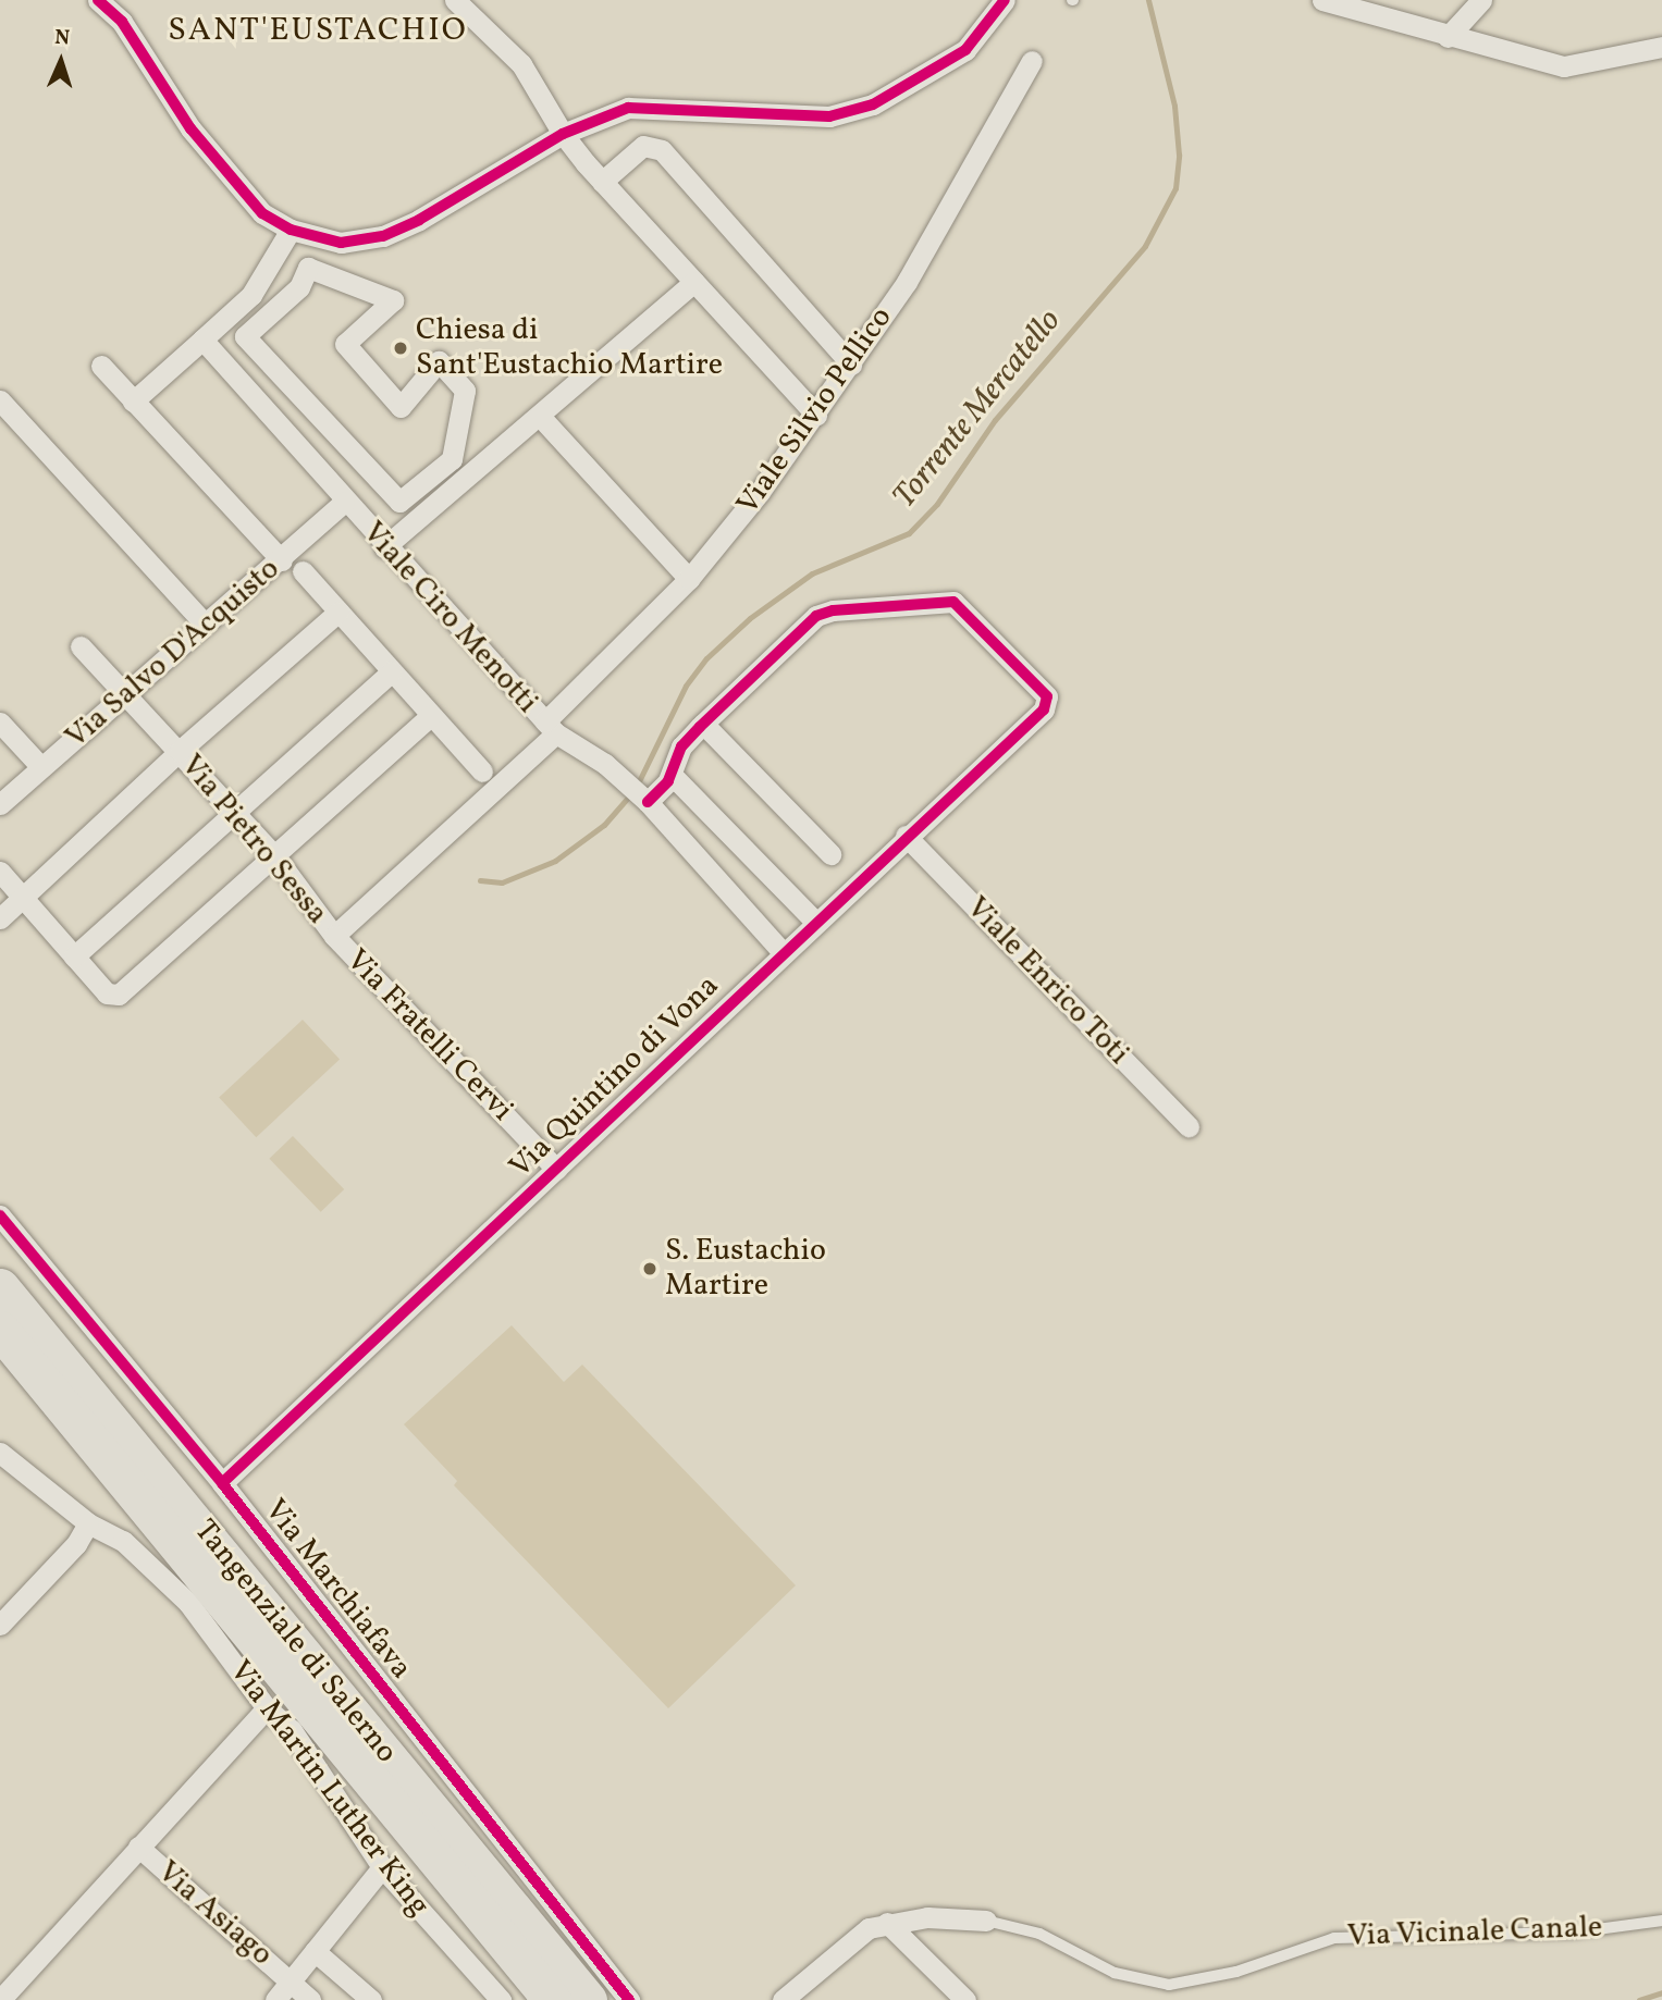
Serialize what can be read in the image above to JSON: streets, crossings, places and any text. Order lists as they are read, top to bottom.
{
  "streets": {
    "highway": ["Tangenziale di Salerno"],
    "street": [
      "Viale Silvio Pellico",
      "Viale Ciro Menotti",
      "Via Salvo D'Acquisto",
      "Via Pietro Sessa",
      "Viale Enrico Toti",
      "Via Fratelli Cervi",
      "Via Quintino di Vona",
      "Via Marchiafava",
      "Via Martin Luther King",
      "Via Asiago"
    ],
    "lane": ["Via Vicinale Canale"]
  },
  "crossings": [
    ["Viale Silvio Pellico", "Viale Ciro Menotti"],
    ["Viale Silvio Pellico", "Via Pietro Sessa"],
    ["Viale Ciro Menotti", "Via Salvo D'Acquisto"],
    ["Viale Ciro Menotti", "Via Pietro Sessa"],
    ["Viale Ciro Menotti", "Via Quintino di Vona"],
    ["Via Salvo D'Acquisto", "Via Pietro Sessa"],
    ["Via Pietro Sessa", "Via Fratelli Cervi"],
    ["Viale Enrico Toti", "Via Quintino di Vona"],
    ["Via Fratelli Cervi", "Via Quintino di Vona"],
    ["Via Quintino di Vona", "Via Marchiafava"],
    ["Via Martin Luther King", "Via Asiago"]
  ],
  "districts": ["SANT'EUSTACHIO"],
  "water": ["Torrente Mercatello"],
  "places": ["Chiesa di Sant'Eustachio Martire", "S. Eustachio Martire"],
  "north": "top"
}
